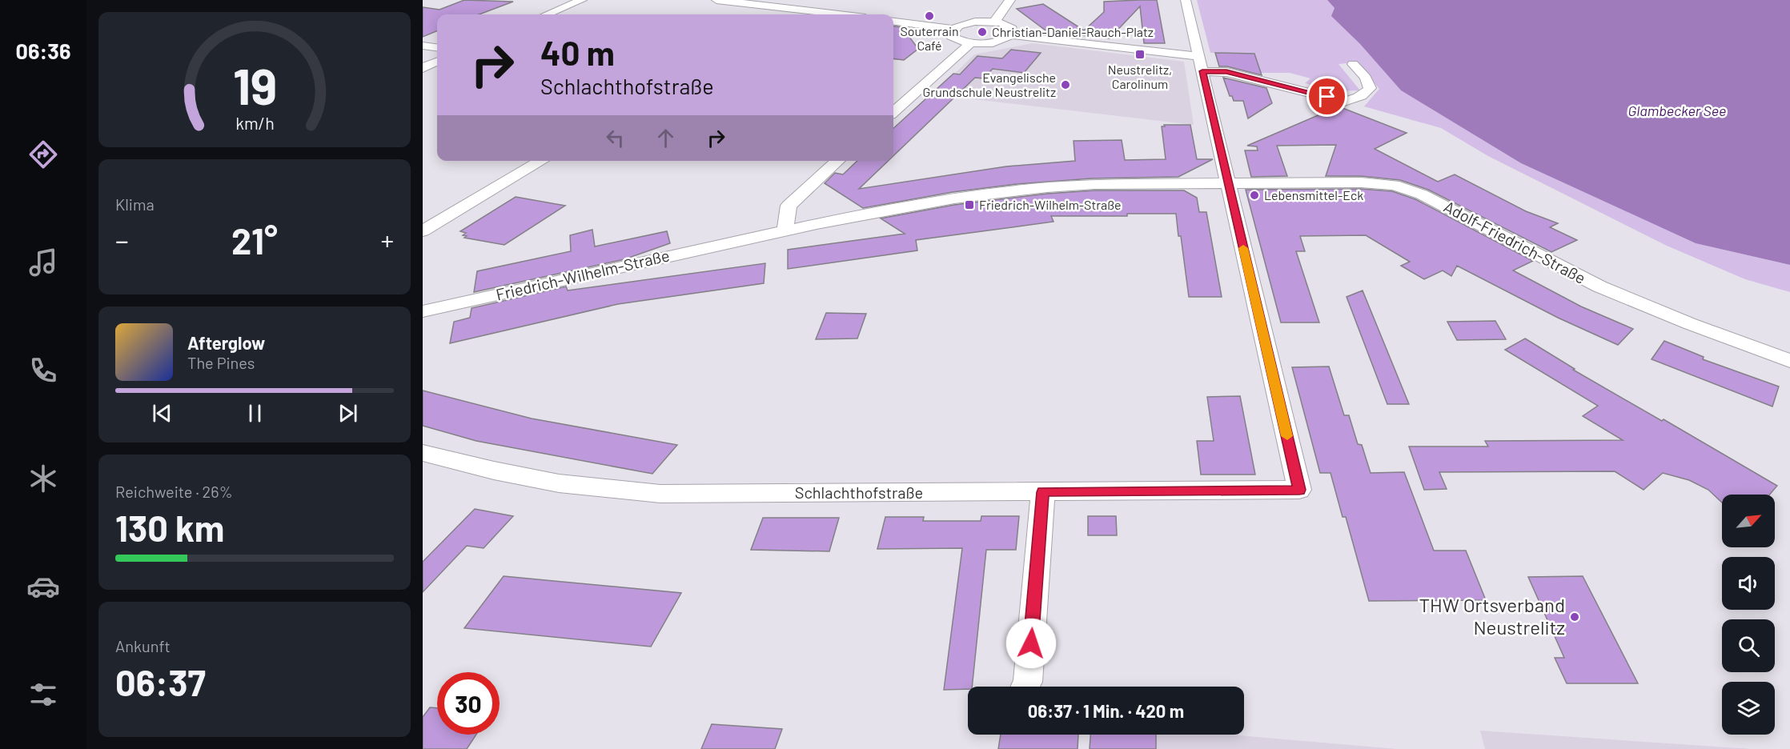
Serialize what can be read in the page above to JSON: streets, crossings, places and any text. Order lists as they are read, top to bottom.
{
  "streets": {
    "street": ["Adolf-Friedrich-Straße", "Friedrich-Wilhelm-Straße", "Schlachthofstraße"]
  },
  "crossings": [
    ["Adolf-Friedrich-Straße", "Friedrich-Wilhelm-Straße"],
    ["Adolf-Friedrich-Straße", "Schlachthofstraße"],
    ["Friedrich-Wilhelm-Straße", "Schlachthofstraße"]
  ],
  "water": ["Glambecker See"],
  "places": {
    "other": [
      "Souterrain Café",
      "Christian-Daniel-Rauch-Platz",
      "Evangelische Grundschule Neustrelitz",
      "Lebensmittel-Eck",
      "THW Ortsverband Neustrelitz"
    ],
    "transit": ["Neustrelitz, Carolinum", "Friedrich-Wilhelm-Straße"]
  },
  "north": "top right",
  "page": {
    "tabs": "06:36",
    "turn": ["40 m", "Schlachthofstraße"],
    "tile": [
      "Klima",
      ["Reichweite · 26%", "130 km"],
      ["Ankunft", "06:37"]
    ],
    "heat": ["−", "21°", "+"],
    "song": ["Afterglow", "The Pines"],
    "limit": "30",
    "trip": "06:37 · 1 Min. · 420 m",
    "gauge": ["19", "km/h"]
  }
}
